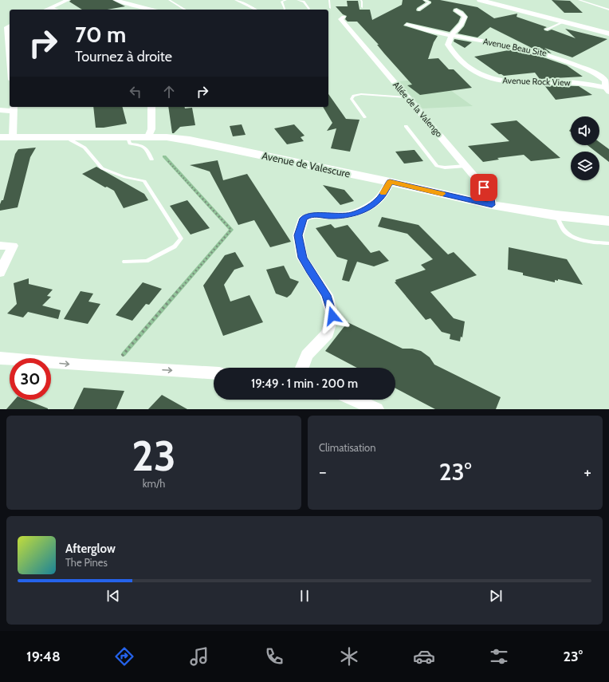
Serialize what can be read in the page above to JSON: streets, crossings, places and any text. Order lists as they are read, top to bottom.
{
  "streets": {
    "main road": ["Avenue de Valescure"],
    "street": ["Avenue Beau Site", "Avenue Rock View", "Allée de la Valengo"]
  },
  "crossings": [
    ["Avenue Beau Site", "Avenue Rock View"],
    ["Allée de la Valengo", "Avenue de Valescure"]
  ],
  "page": {
    "turn": ["70 m", "Tournez à droite"],
    "limit": "30",
    "trip": "19:49 · 1 min · 200 m",
    "tile": [
      ["23", "km/h"],
      "Climatisation"
    ],
    "heat": ["−", "23°", "+"],
    "song": ["Afterglow", "The Pines"],
    "tabs": ["19:48", "23°"]
  }
}
